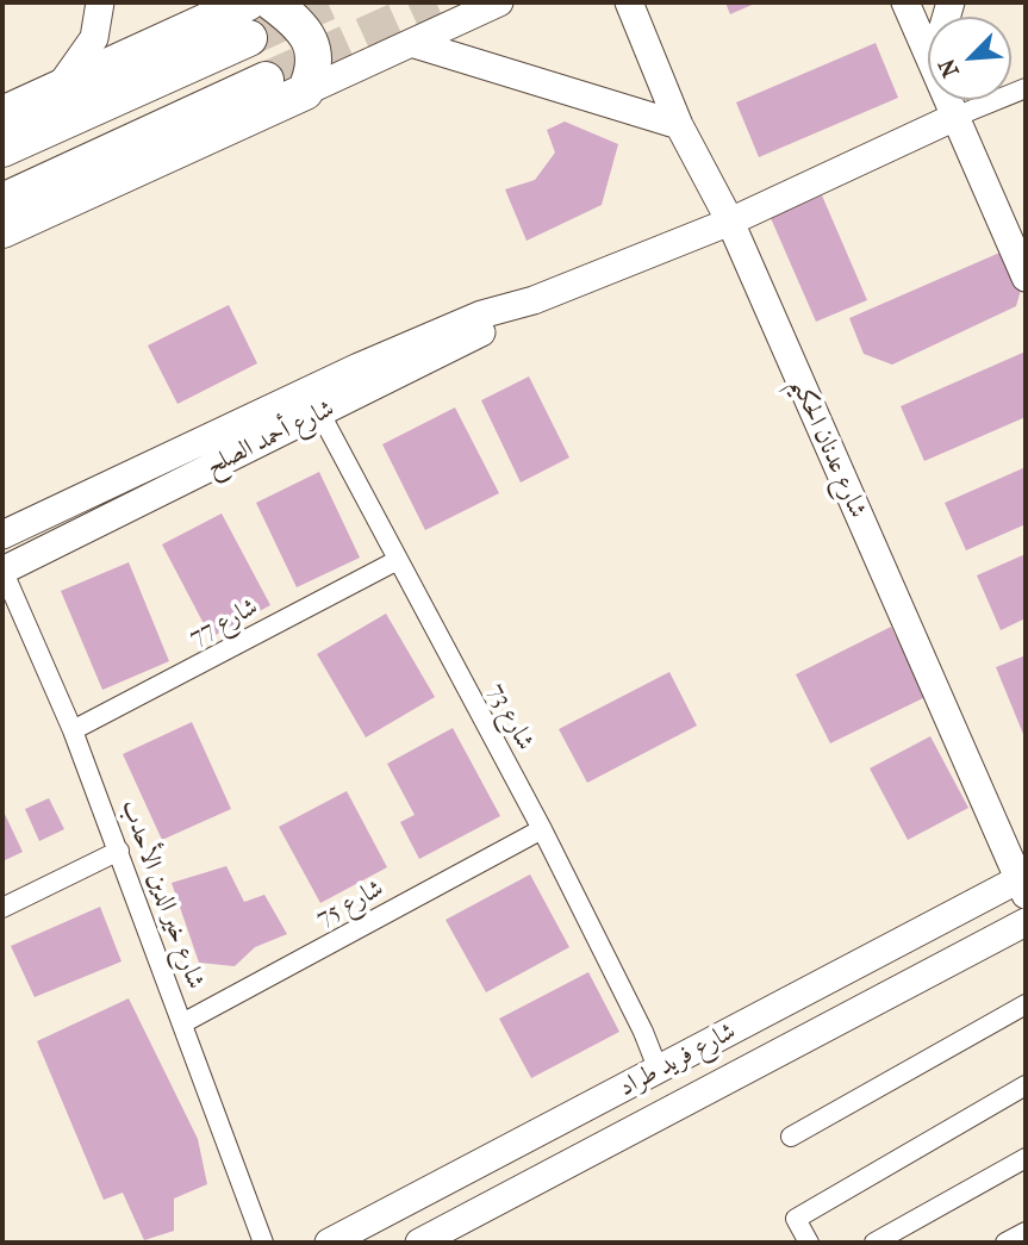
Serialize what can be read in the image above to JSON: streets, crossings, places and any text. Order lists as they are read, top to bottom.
{
  "streets": {
    "street": [
      "شارع أحمد الصلح",
      "شارع عدنان الحكيم",
      "شارع 77",
      "شارع 73",
      "شارع خير الدين الأحدب",
      "شارع 75",
      "شارع فريد طراد"
    ]
  },
  "crossings": [
    ["شارع أحمد الصلح", "شارع عدنان الحكيم"],
    ["شارع أحمد الصلح", "شارع 73"],
    ["شارع أحمد الصلح", "شارع خير الدين الأحدب"],
    ["شارع عدنان الحكيم", "شارع فريد طراد"],
    ["شارع 77", "شارع 73"],
    ["شارع 77", "شارع خير الدين الأحدب"],
    ["شارع 73", "شارع 75"],
    ["شارع 73", "شارع فريد طراد"],
    ["شارع خير الدين الأحدب", "شارع 75"]
  ],
  "north": "bottom left"
}
